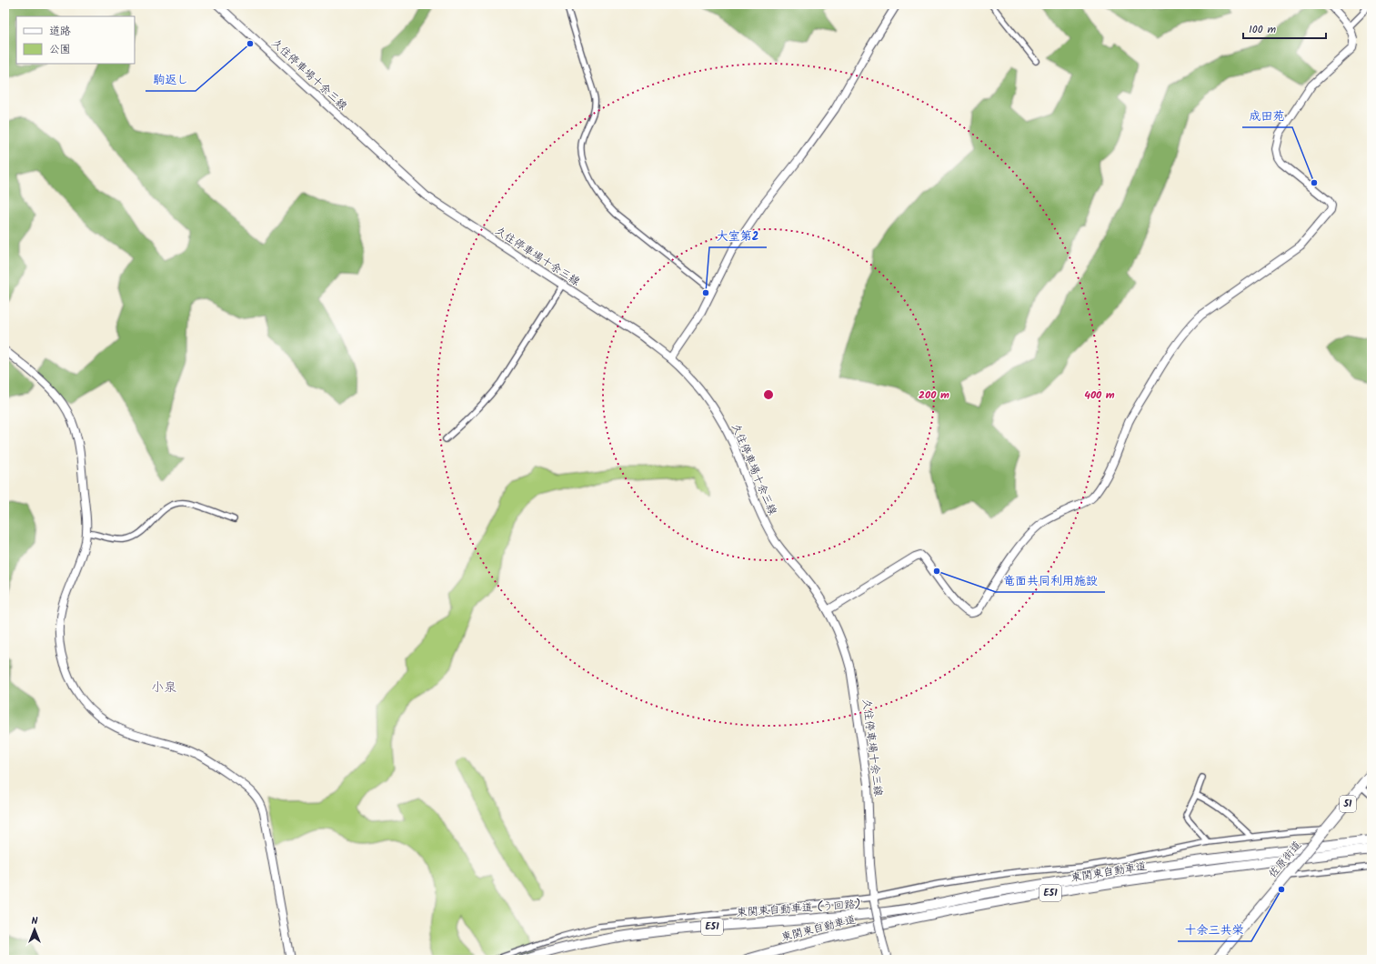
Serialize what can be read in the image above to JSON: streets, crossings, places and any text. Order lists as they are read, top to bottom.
{
  "streets": {
    "highway": [
      "51",
      "佐原街道",
      "東関東自動車道",
      "E51",
      "東関東自動車道 (う回路)"
    ],
    "street": ["久住停車場十余三線"]
  },
  "crossings": [
    ["東関東自動車道", "東関東自動車道 (う回路)"]
  ],
  "districts": ["小泉"],
  "places": [
    "駒返し",
    "成田苑",
    "大室第2",
    "竜面共同利用施設",
    "十余三共栄"
  ],
  "legend": ["道路", "公園"],
  "scale_bar": "100 m",
  "north": "top",
  "rings": ["200 m", "400 m"]
}
